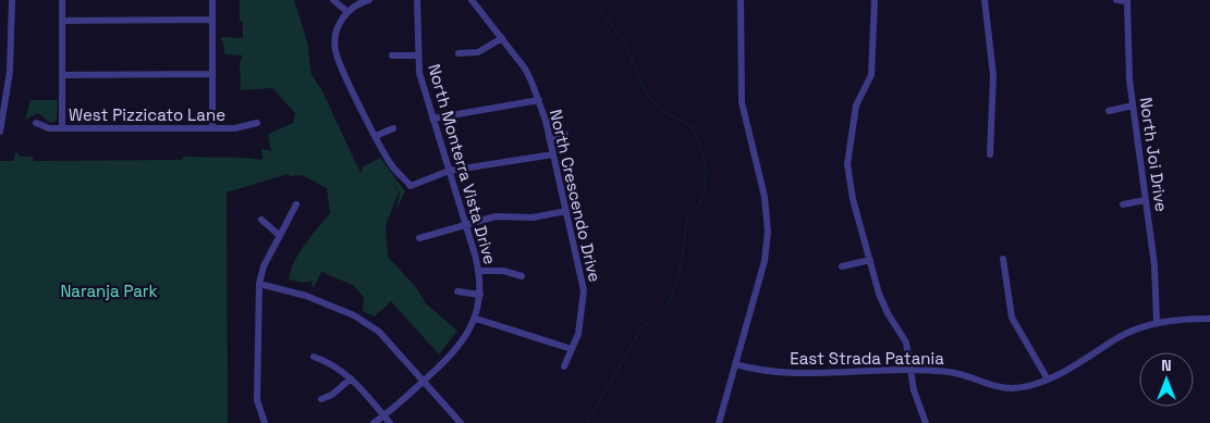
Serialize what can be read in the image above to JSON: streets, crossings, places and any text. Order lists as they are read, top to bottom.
{
  "streets": {
    "street": [
      "West Pizzicato Lane",
      "North Joi Drive",
      "North Monterra Vista Drive",
      "North Crescendo Drive",
      "East Strada Patania"
    ]
  },
  "crossings": [
    ["North Joi Drive", "East Strada Patania"]
  ],
  "parks": ["Naranja Park"],
  "north": "top"
}
